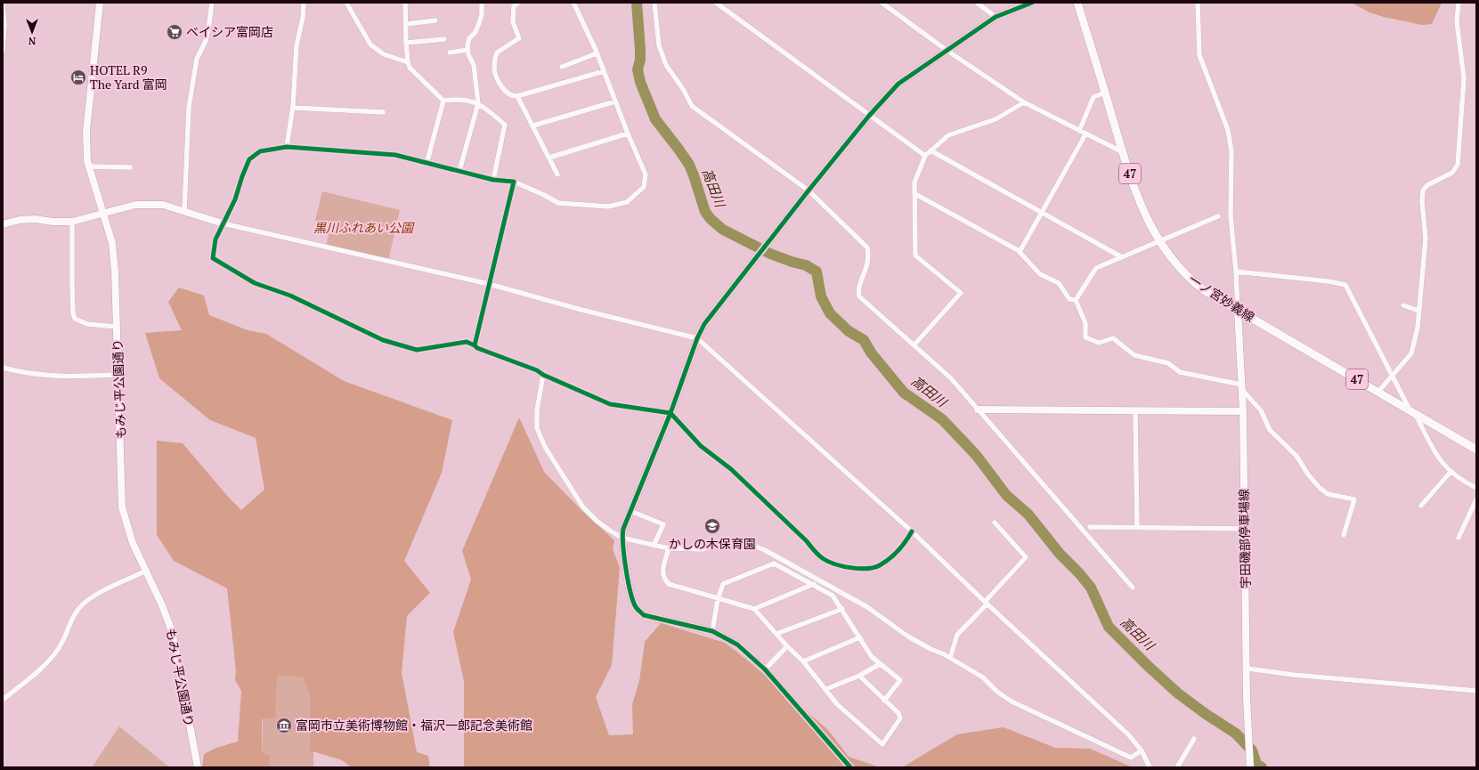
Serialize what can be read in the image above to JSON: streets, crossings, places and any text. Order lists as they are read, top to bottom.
{
  "streets": {
    "main road": ["47", "一ノ宮妙義線"],
    "street": ["もみじ平公園通り", "宇田磯部停車場線"]
  },
  "crossings": [
    ["一ノ宮妙義線", "宇田磯部停車場線"]
  ],
  "water": ["高田川"],
  "parks": ["黒川ふれあい公園"],
  "places": {
    "supermarket": ["ベイシア富岡店"],
    "hotel": ["HOTEL R9 The Yard 富岡"],
    "school or university": ["かしの木保育園"],
    "museum": ["富岡市立美術博物館・福沢一郎記念美術館"]
  },
  "north": "bottom"
}
